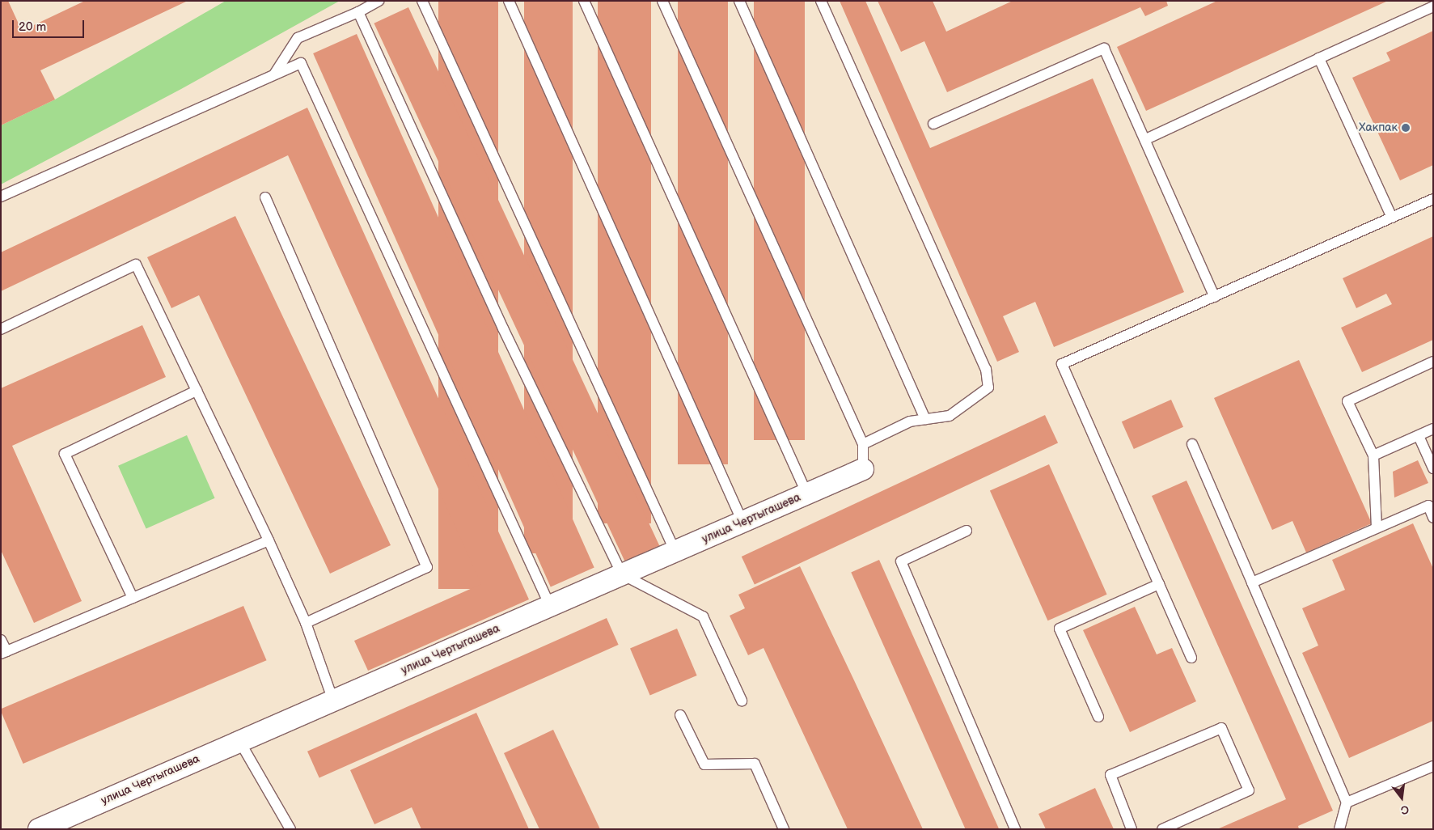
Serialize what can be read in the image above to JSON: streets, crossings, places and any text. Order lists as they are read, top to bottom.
{
  "streets": {
    "street": ["улица Чертыгашева"]
  },
  "places": ["Хакпак"],
  "scale_bar": "20 m",
  "north": "bottom"
}
